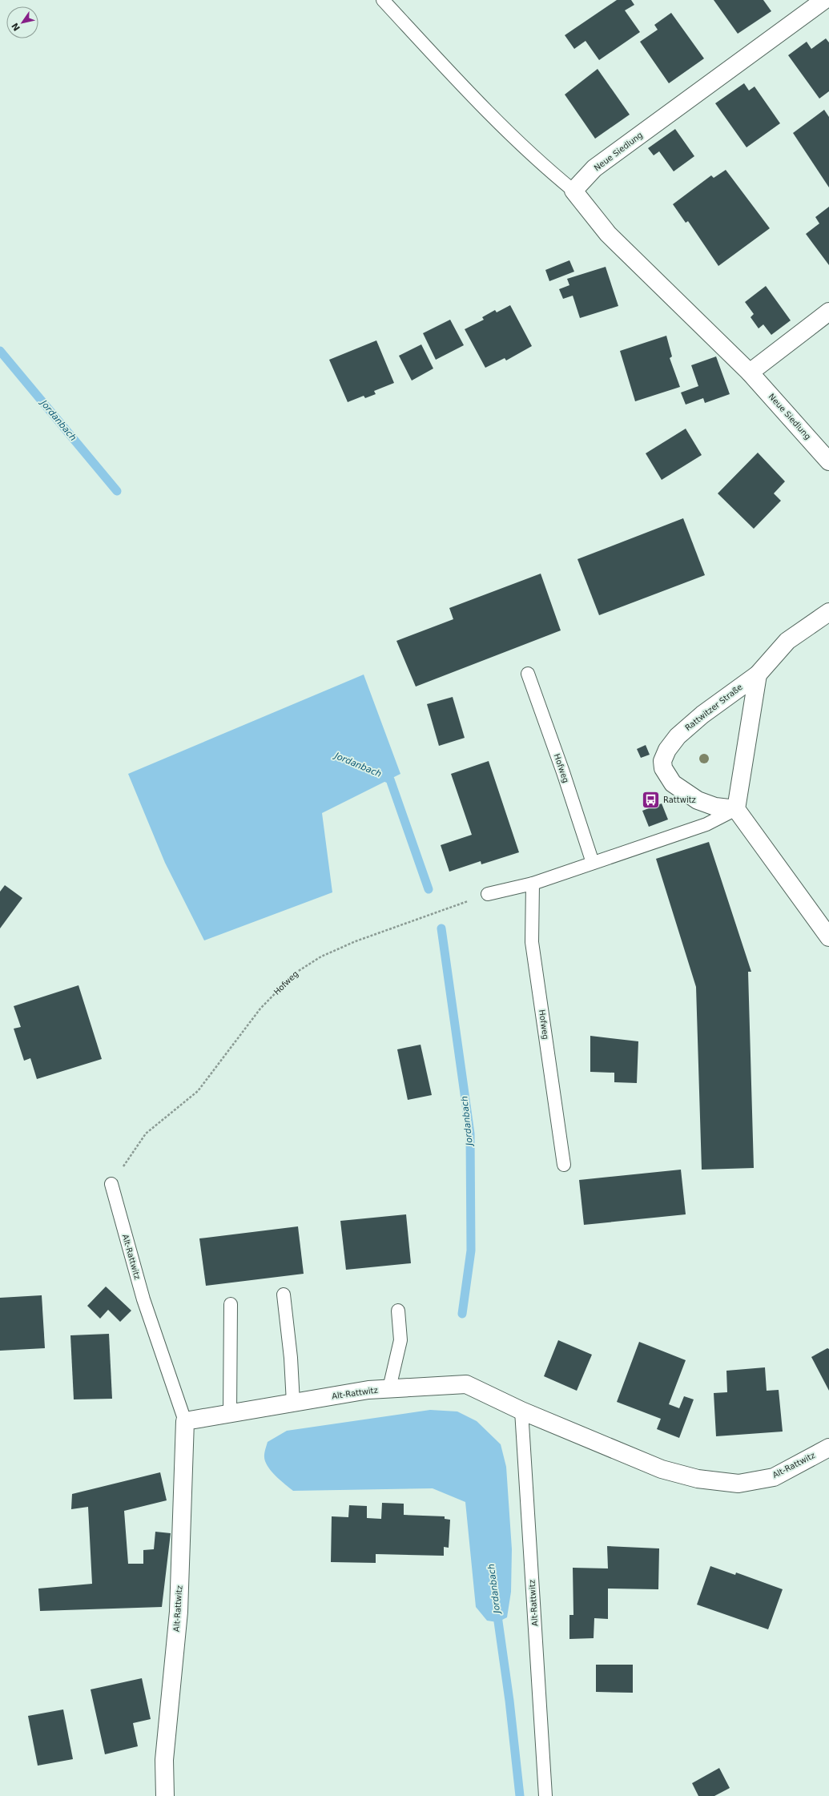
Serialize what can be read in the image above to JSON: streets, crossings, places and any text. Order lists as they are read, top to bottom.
{
  "streets": {
    "street": ["Neue Siedlung", "Rattwitzer Straße", "Alt-Rattwitz"],
    "lane": ["Hofweg"]
  },
  "crossings": [
    ["Hofweg", "Alt-Rattwitz"]
  ],
  "water": ["Jordanbach"],
  "places": {
    "bus stop": ["Rattwitz"]
  },
  "north": "bottom left"
}
